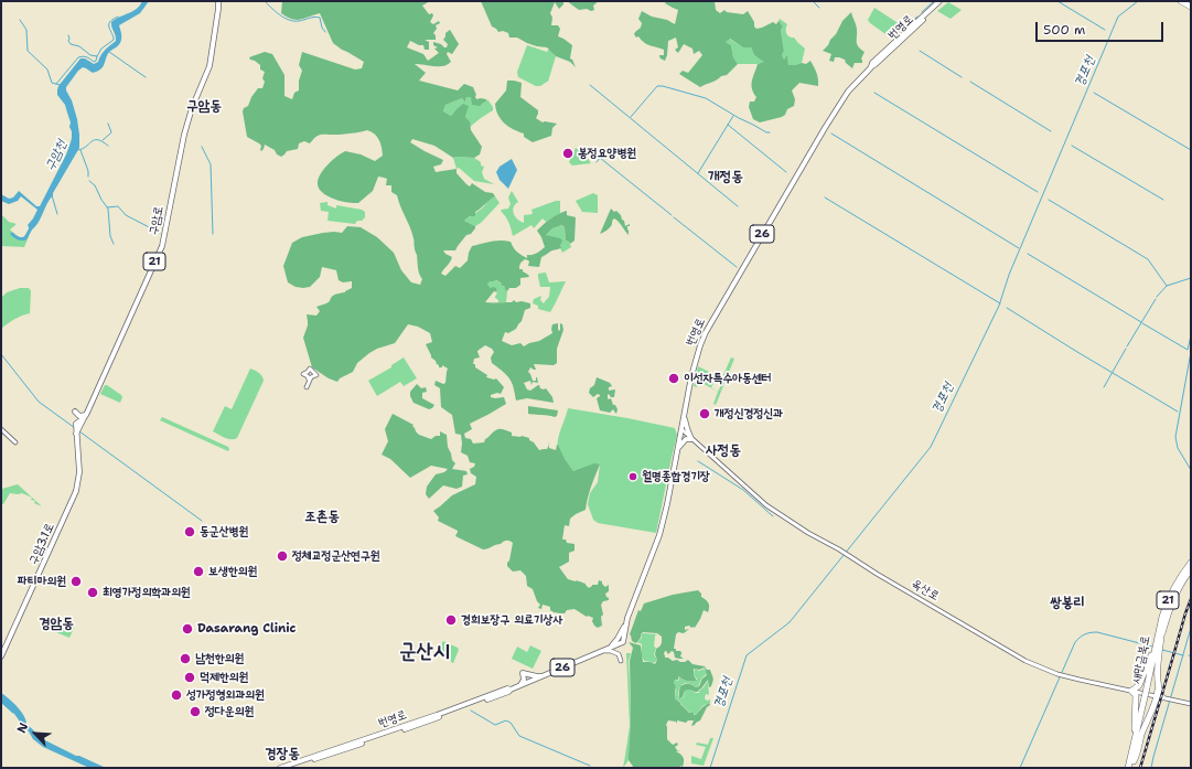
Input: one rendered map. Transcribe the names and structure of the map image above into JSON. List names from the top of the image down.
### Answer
{
  "streets": {
    "highway": ["21", "새만금북로"],
    "main road": [
      "번영로",
      "구암로",
      "26",
      "구암3.1로",
      "옥산로"
    ]
  },
  "crossings": [
    ["번영로", "옥산로"],
    ["구암로", "구암3.1로"],
    ["21", "새만금북로"],
    ["옥산로", "새만금북로"]
  ],
  "districts": [
    "구암동",
    "개정동",
    "사정동",
    "조촌동",
    "쌍봉리",
    "경암동",
    "군산시",
    "경장동"
  ],
  "water": ["경포천", "구암천"],
  "places": [
    "봉정요양병원",
    "이선자특수아동센터",
    "개정신경정신과",
    "월명종합경기장",
    "동군산병원",
    "정체교정군산연구원",
    "보생한의원",
    "파티마의원",
    "최영가정의학과의원",
    "경희보장구 의료기상사",
    "Dasarang Clinic",
    "남천한의원",
    "덕제한의원",
    "성가정형외과의원",
    "정다운의원"
  ],
  "scale_bar": "500 m",
  "north": "top left"
}
